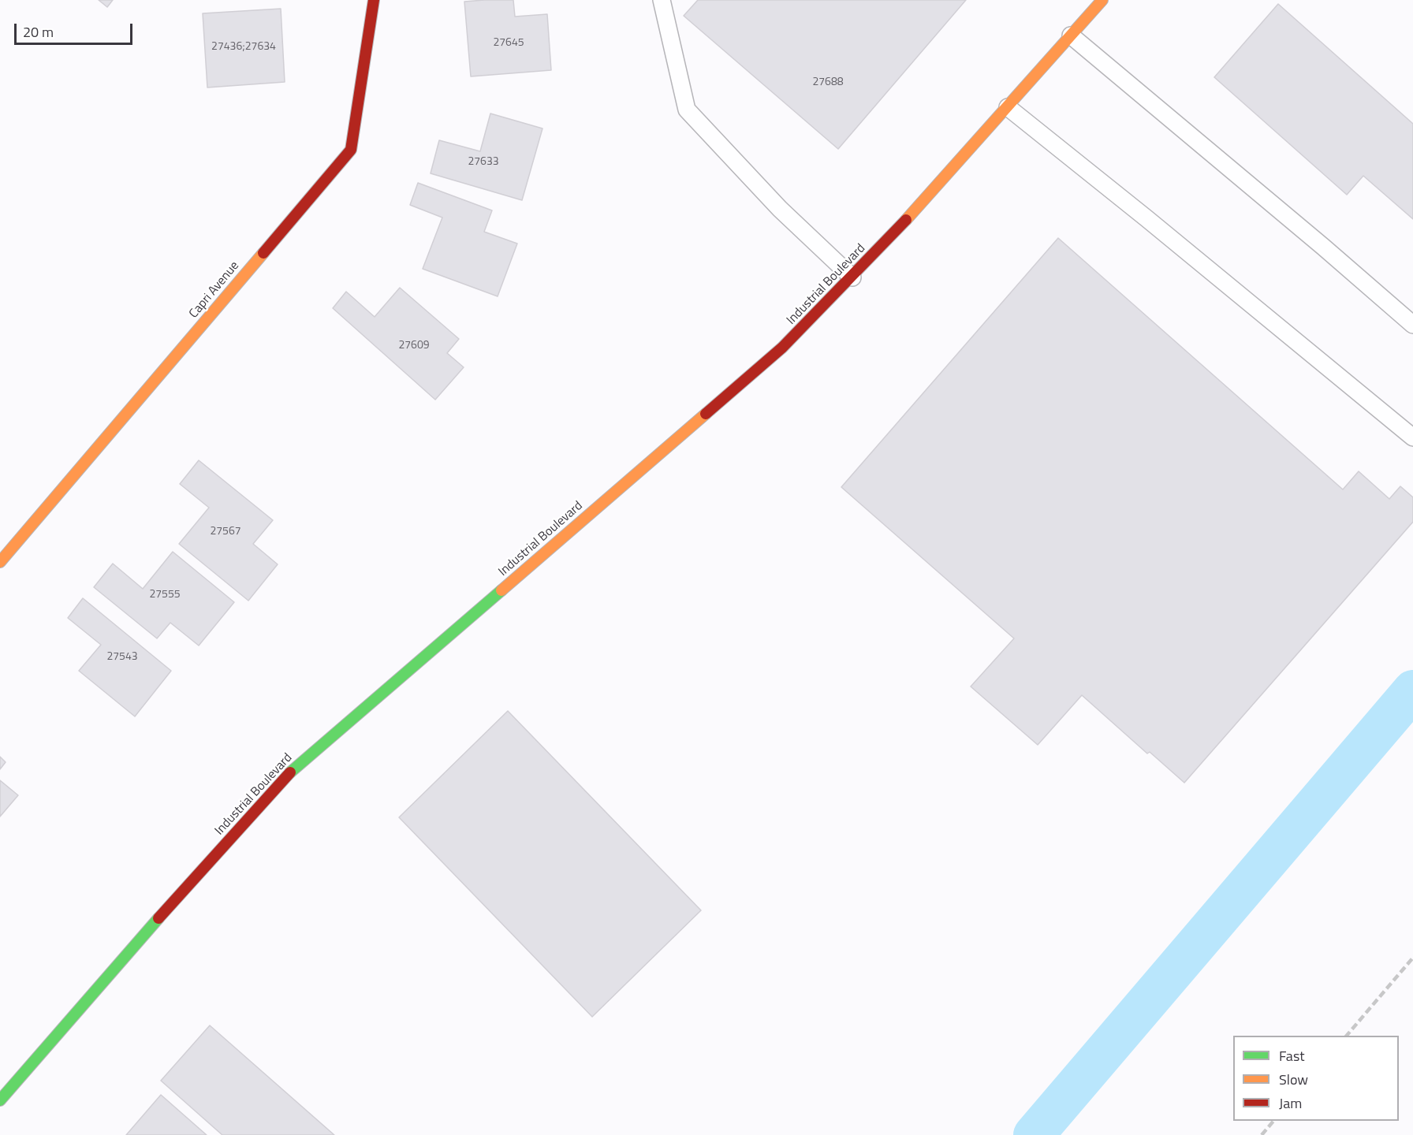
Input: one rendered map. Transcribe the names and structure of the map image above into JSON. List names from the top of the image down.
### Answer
{
  "streets": {
    "main road": ["Industrial Boulevard", "Capri Avenue"]
  },
  "house_numbers": [
    "27645",
    "27436;27634",
    "27688",
    "27633",
    "27609",
    "27567",
    "27555",
    "27543"
  ],
  "legend": ["Fast", "Slow", "Jam"],
  "scale_bar": "20 m"
}
